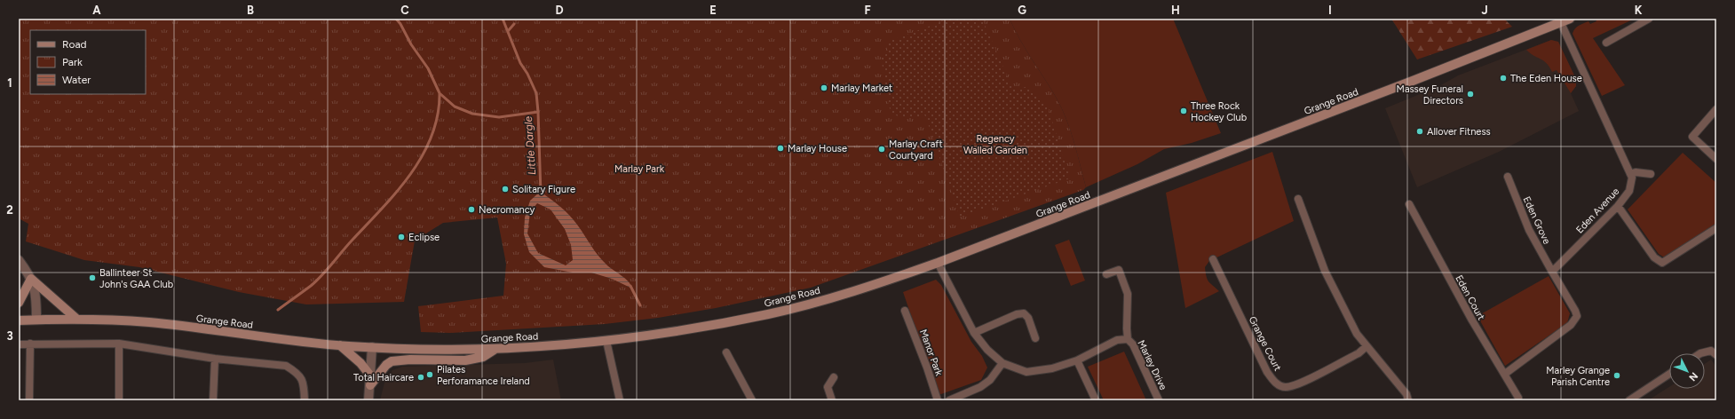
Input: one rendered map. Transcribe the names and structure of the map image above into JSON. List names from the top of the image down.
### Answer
{
  "streets": {
    "main road": ["Grange Road"],
    "street": [
      "Eden Avenue",
      "Eden Grove",
      "Eden Court",
      "Grange Court",
      "Manor Park",
      "Marley Drive"
    ]
  },
  "crossings": [
    ["Eden Avenue", "Eden Grove"]
  ],
  "water": ["Little Dargle"],
  "parks": ["Regency Walled Garden", "Marlay Park"],
  "places": [
    "The Eden House",
    "Marlay Market",
    "Massey Funeral Directors",
    "Three Rock Hockey Club",
    "Allover Fitness",
    "Marlay House",
    "Marlay Craft Courtyard",
    "Solitary Figure",
    "Necromancy",
    "Eclipse",
    "Ballinteer St John's GAA Club",
    "Pilates Perforamance Ireland",
    "Marley Grange Parish Centre",
    "Total Haircare"
  ],
  "legend": ["Road", "Park", "Water"],
  "north": "bottom right",
  "grid": {
    "columns": [
      "A",
      "B",
      "C",
      "D",
      "E",
      "F",
      "G",
      "H",
      "I",
      "J",
      "K"
    ],
    "rows": ["1", "2", "3"]
  }
}
